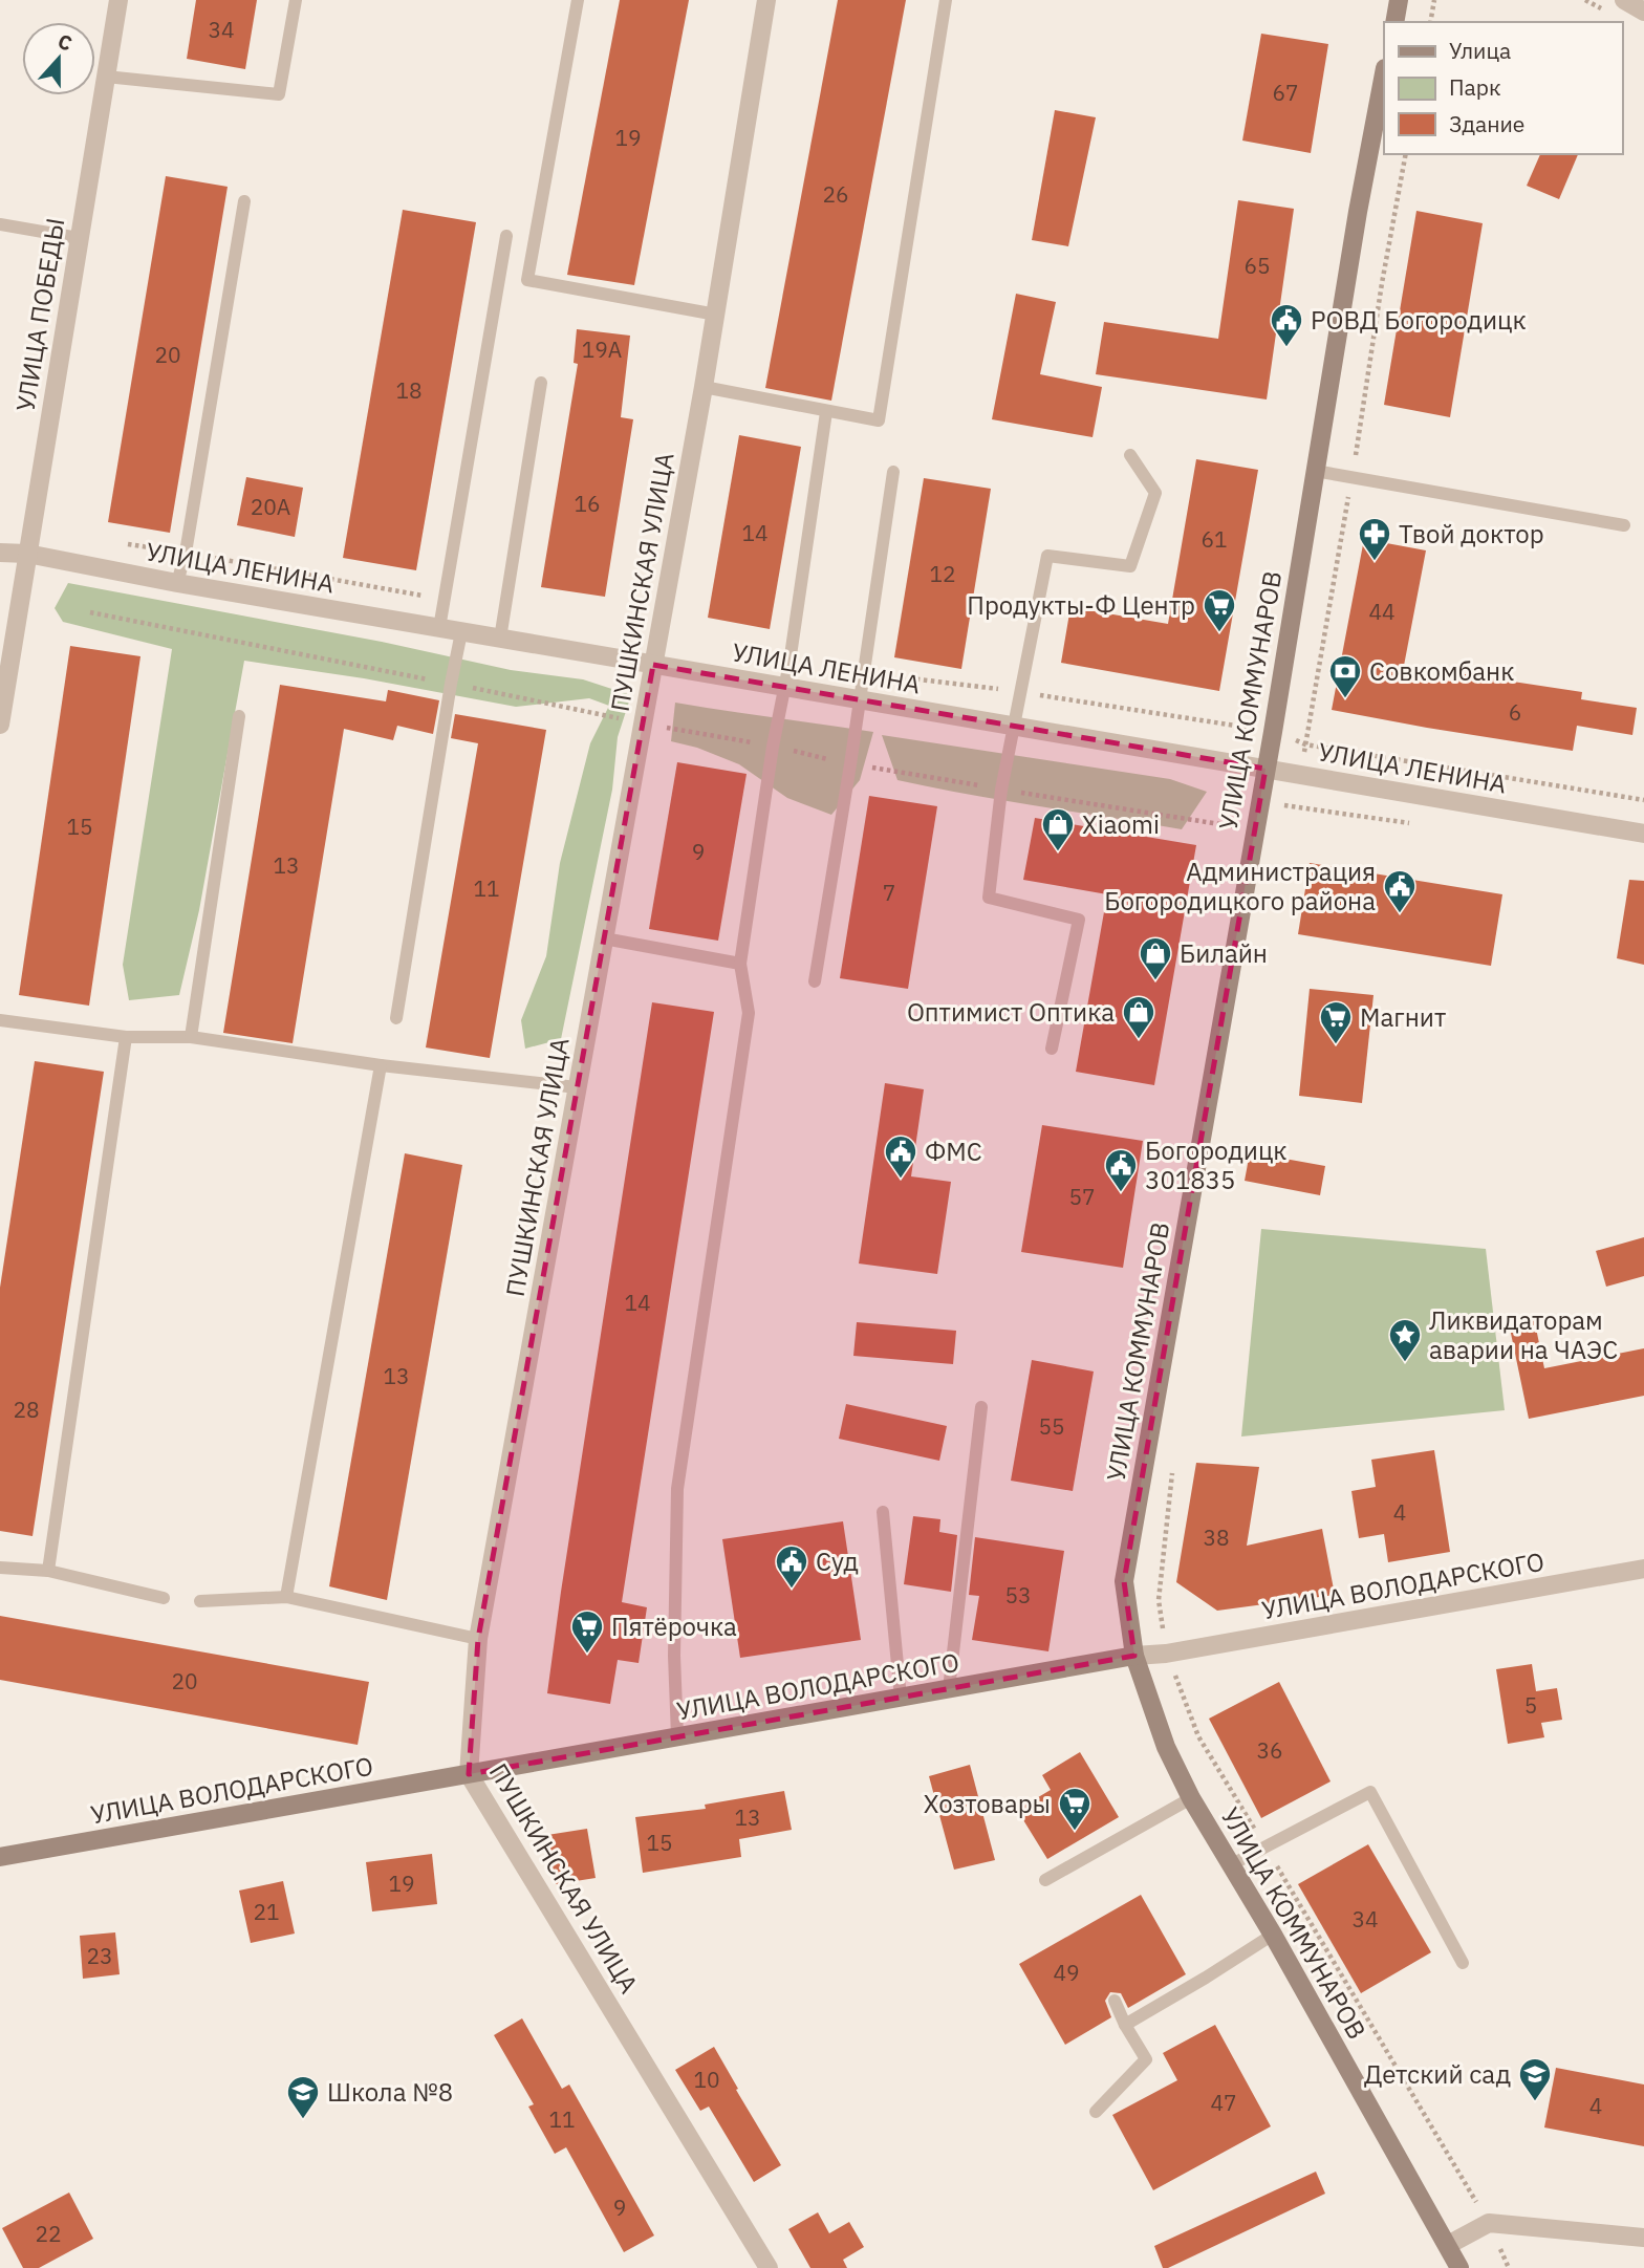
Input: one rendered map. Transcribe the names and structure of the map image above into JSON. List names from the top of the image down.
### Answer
{
  "streets": {
    "main road": ["УЛИЦА КОММУНАРОВ", "УЛИЦА ВОЛОДАРСКОГО"],
    "street": ["УЛИЦА ПОБЕДЫ", "УЛИЦА ЛЕНИНА", "ПУШКИНСКАЯ УЛИЦА"]
  },
  "crossings": [
    ["УЛИЦА ПОБЕДЫ", "УЛИЦА ЛЕНИНА"],
    ["УЛИЦА ЛЕНИНА", "ПУШКИНСКАЯ УЛИЦА"],
    ["УЛИЦА ЛЕНИНА", "УЛИЦА КОММУНАРОВ"],
    ["ПУШКИНСКАЯ УЛИЦА", "УЛИЦА ВОЛОДАРСКОГО"],
    ["УЛИЦА КОММУНАРОВ", "УЛИЦА ВОЛОДАРСКОГО"]
  ],
  "places": {
    "public building": [
      "РОВД Богородицк",
      "Администрация Богородицкого района",
      "ФМС",
      "Богородицк 301835",
      "Суд"
    ],
    "pharmacy": ["Твой доктор"],
    "supermarket": [
      "Продукты-Ф Центр",
      "Магнит",
      "Пятёрочка",
      "Хозтовары"
    ],
    "bank": ["Совкомбанк"],
    "shop": ["Xiaomi", "Билайн", "Оптимист Оптика"],
    "place": ["Ликвидаторам аварии на ЧАЭС"],
    "school or university": ["Детский сад", "Школа №8"]
  },
  "house_numbers": [
    "34",
    "67",
    "19",
    "26",
    "65",
    "19А",
    "20",
    "18",
    "16",
    "20А",
    "14",
    "61",
    "12",
    "44",
    "6",
    "15",
    "9",
    "13",
    "11",
    "7",
    "57",
    "14",
    "13",
    "28",
    "55",
    "4",
    "38",
    "53",
    "20",
    "5",
    "36",
    "13",
    "15",
    "19",
    "21",
    "34",
    "23",
    "49",
    "10",
    "47",
    "4",
    "11",
    "9",
    "22"
  ],
  "legend": ["Улица", "Парк", "Здание"],
  "north": "top"
}
